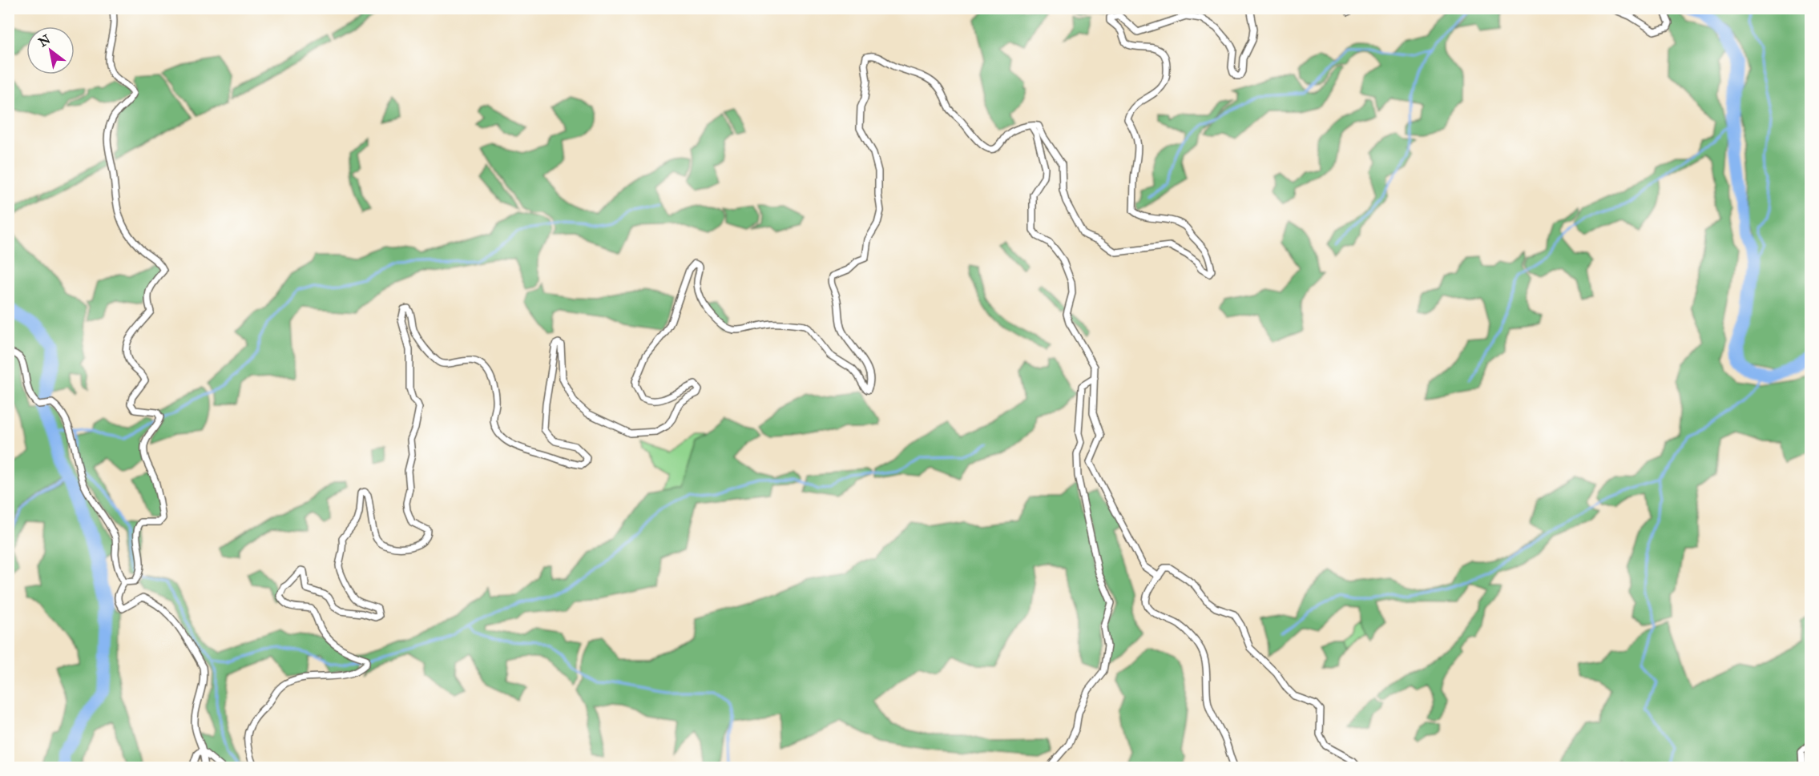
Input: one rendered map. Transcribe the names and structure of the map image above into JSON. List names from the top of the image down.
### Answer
{
  "north": "top left"
}
